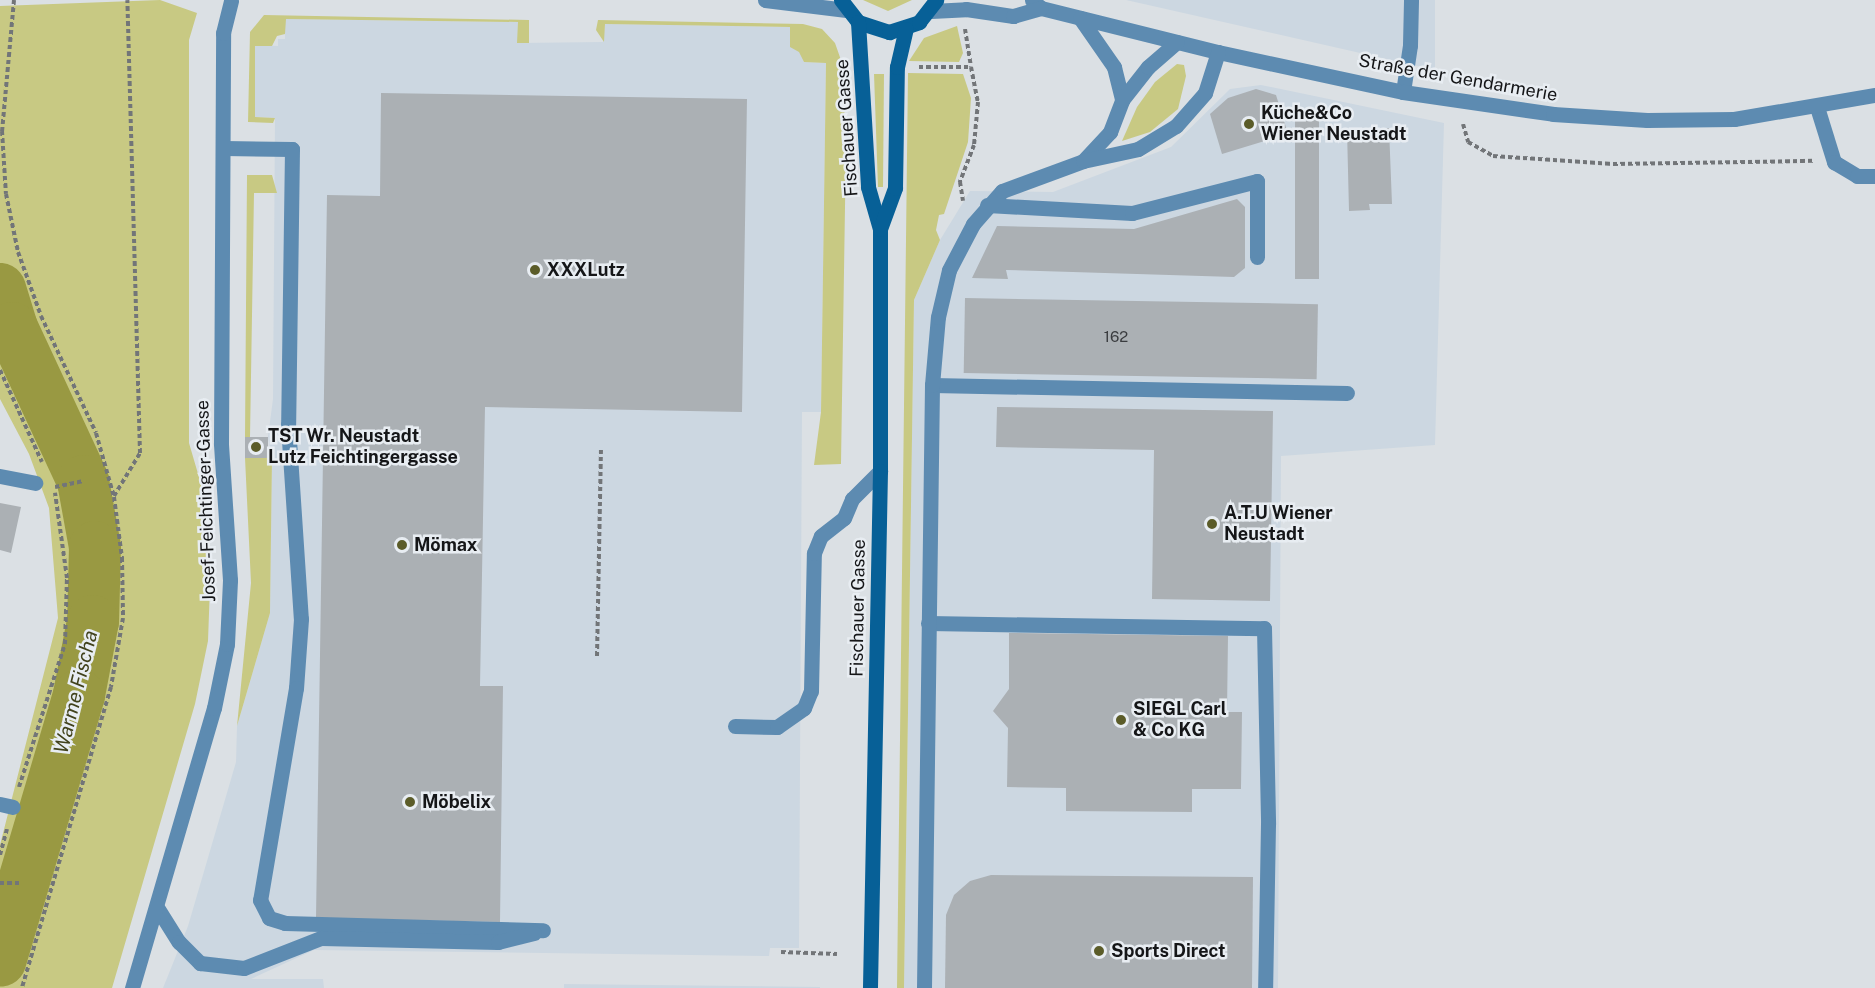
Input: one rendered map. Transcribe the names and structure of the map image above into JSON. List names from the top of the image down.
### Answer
{
  "streets": {
    "main road": ["Fischauer Gasse"],
    "street": ["Straße der Gendarmerie", "Josef-Feichtinger-Gasse"]
  },
  "water": ["Warme Fischa"],
  "places": [
    "Küche&Co Wiener Neustadt",
    "XXXLutz",
    "TST Wr. Neustadt Lutz Feichtingergasse",
    "A.T.U Wiener Neustadt",
    "Mömax",
    "SIEGL Carl & Co KG",
    "Möbelix",
    "Sports Direct"
  ],
  "house_numbers": ["162"]
}
